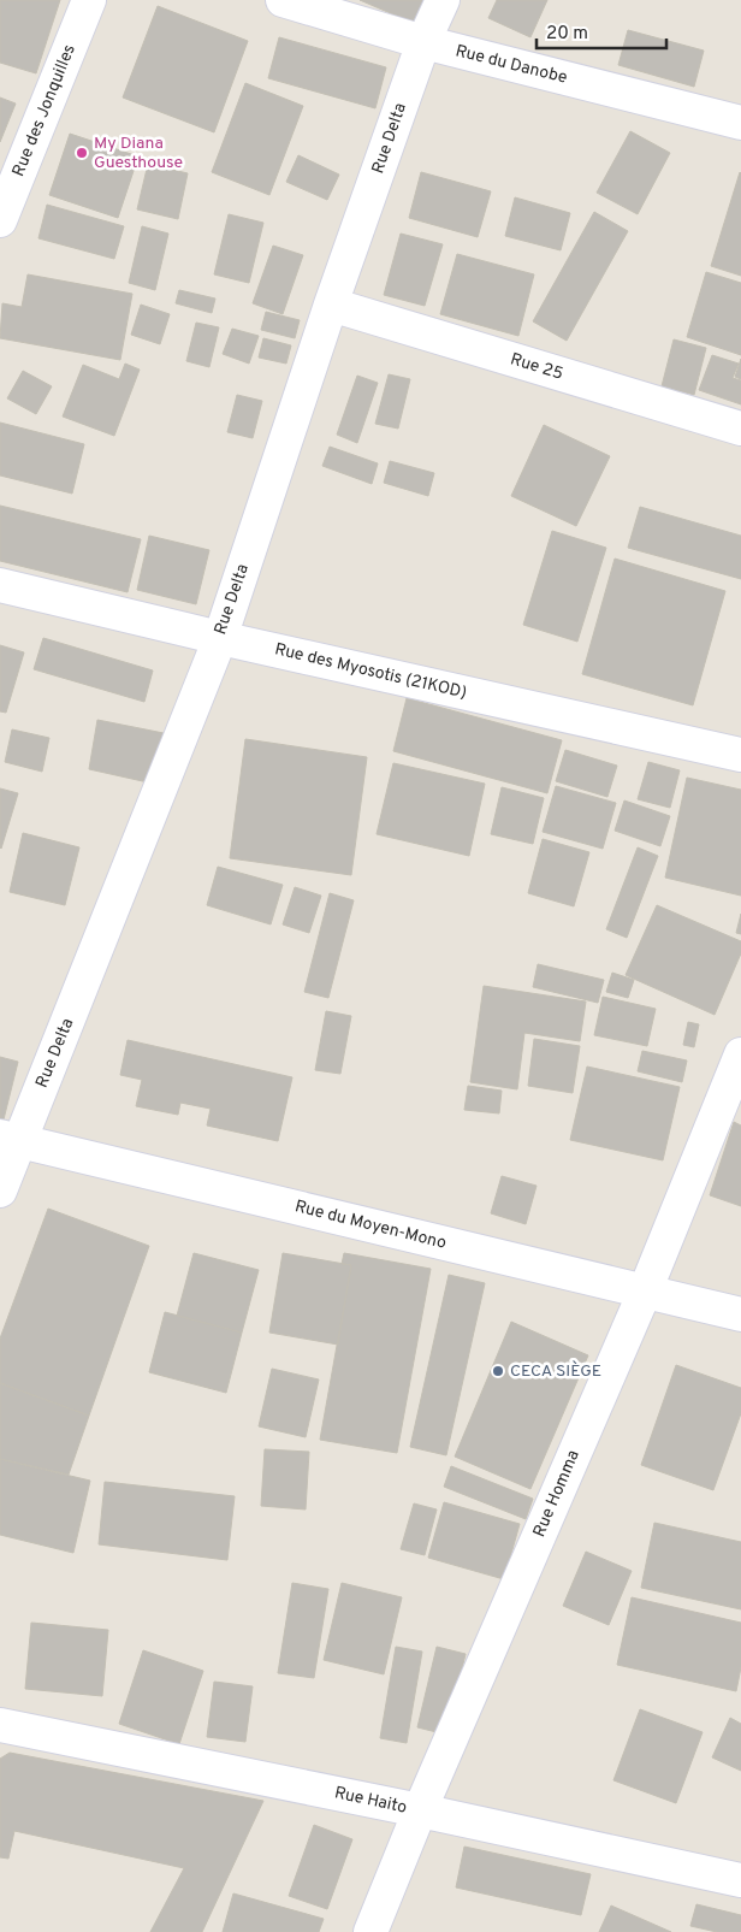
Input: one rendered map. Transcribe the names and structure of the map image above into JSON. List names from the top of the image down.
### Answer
{
  "streets": {
    "street": [
      "Rue du Danobe",
      "Rue des Jonquilles",
      "Rue Delta",
      "Rue 25",
      "Rue des Myosotis (21KOD)",
      "Rue du Moyen-Mono",
      "Rue Homma",
      "Rue Haito"
    ]
  },
  "crossings": [
    ["Rue du Danobe", "Rue Delta"],
    ["Rue Delta", "Rue 25"],
    ["Rue Delta", "Rue des Myosotis (21KOD)"],
    ["Rue Delta", "Rue du Moyen-Mono"],
    ["Rue du Moyen-Mono", "Rue Homma"],
    ["Rue Homma", "Rue Haito"]
  ],
  "places": ["My Diana Guesthouse", "CECA SIÈGE"],
  "scale_bar": "20 m"
}
